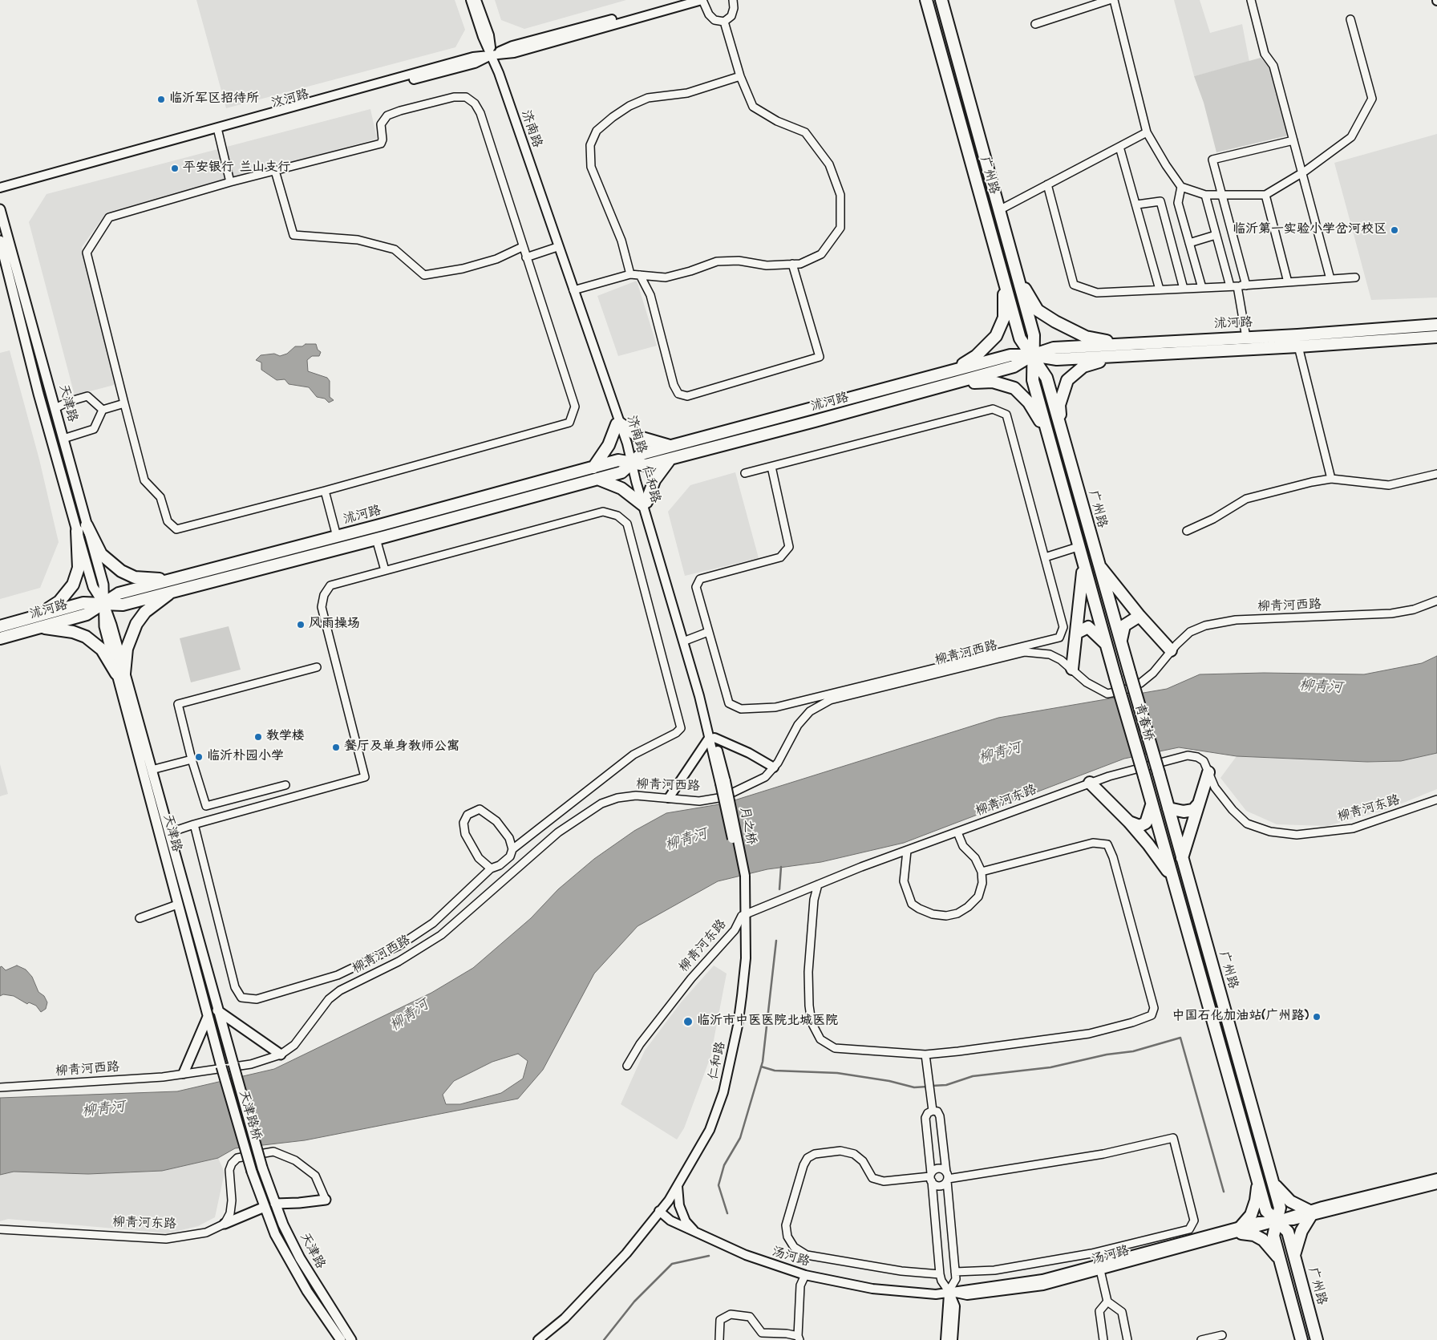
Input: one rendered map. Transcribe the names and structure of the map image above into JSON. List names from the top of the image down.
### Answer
{
  "streets": {
    "main road": [
      "广州路",
      "沭河路",
      "天津路",
      "青春桥",
      "天津路桥"
    ],
    "street": [
      "汶河路",
      "济南路",
      "仁和路",
      "柳青河西路",
      "柳青河东路",
      "月之桥",
      "汤河路"
    ]
  },
  "crossings": [
    ["汶河路", "济南路"],
    ["济南路", "沭河路"],
    ["济南路", "仁和路"],
    ["广州路", "沭河路"],
    ["广州路", "青春桥"],
    ["广州路", "汤河路"],
    ["沭河路", "天津路"],
    ["沭河路", "仁和路"],
    ["天津路", "天津路桥"],
    ["仁和路", "柳青河东路"],
    ["仁和路", "月之桥"],
    ["仁和路", "汤河路"]
  ],
  "water": ["柳青河"],
  "places": [
    "临沂军区招待所",
    "平安银行 兰山支行",
    "临沂第一实验小学岔河校区",
    "风雨操场",
    "教学楼",
    "餐厅及单身教师公寓",
    "临沂朴园小学",
    "中国石化加油站(广州路)",
    "临沂市中医医院北城医院"
  ]
}
